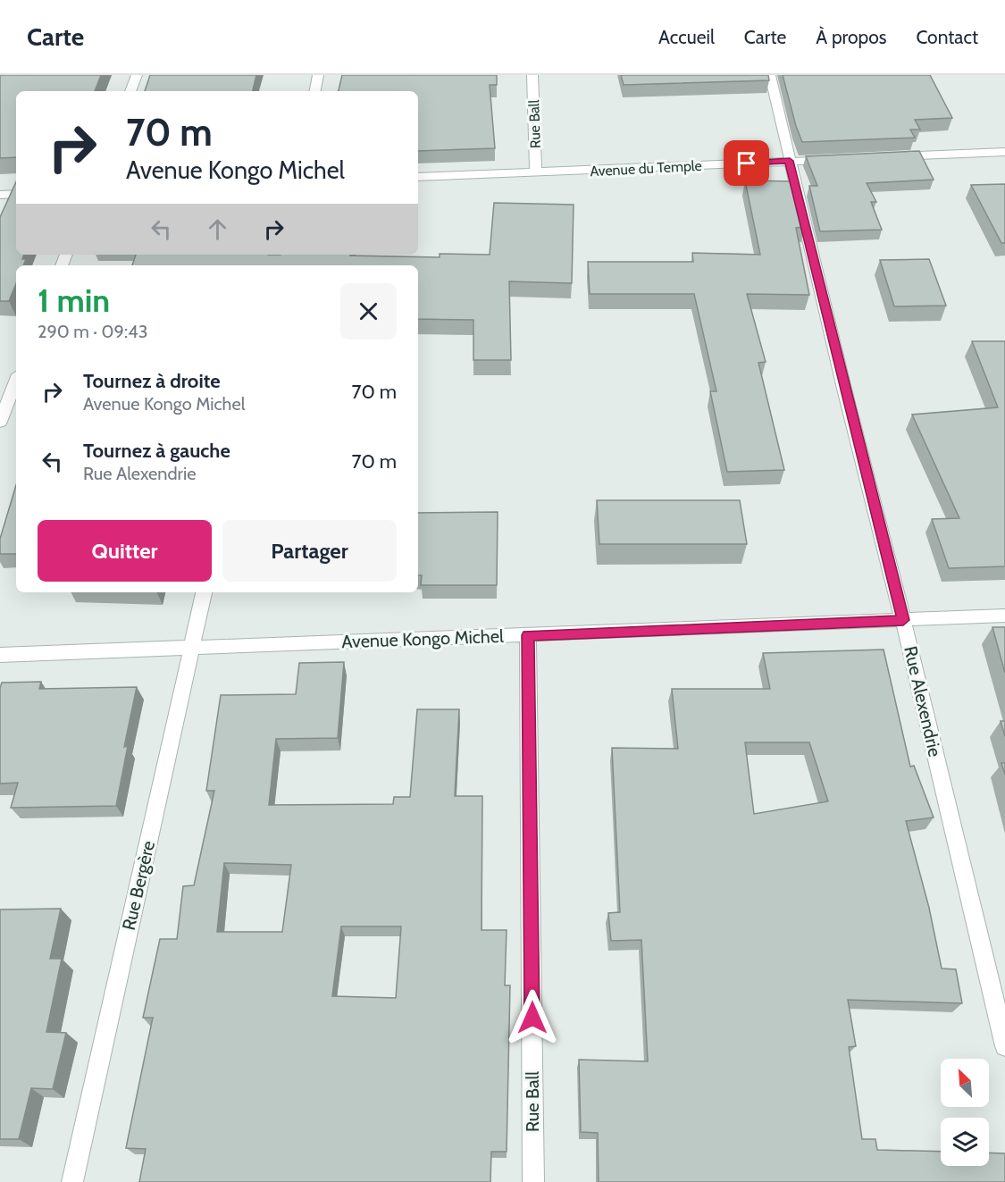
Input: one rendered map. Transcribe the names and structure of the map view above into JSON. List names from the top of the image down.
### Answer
{
  "streets": {
    "street": [
      "Rue Ball",
      "Avenue du Temple",
      "Avenue Kongo Michel",
      "Rue Alexendrie",
      "Rue Bergère"
    ]
  },
  "crossings": [
    ["Rue Ball", "Avenue du Temple"],
    ["Rue Ball", "Avenue Kongo Michel"],
    ["Avenue du Temple", "Rue Alexendrie"],
    ["Avenue Kongo Michel", "Rue Alexendrie"],
    ["Avenue Kongo Michel", "Rue Bergère"]
  ],
  "north": "top left",
  "page": {
    "header": "Carte",
    "nav": [
      "Accueil",
      "Carte",
      "À propos",
      "Contact"
    ],
    "turn": ["70 m", "Avenue Kongo Michel"],
    "heading": ["1 min", "290 m · 09:43"],
    "list": [
      {
        "name": "Tournez à droite",
        "note": "Avenue Kongo Michel",
        "value": "70 m"
      },
      {
        "name": "Tournez à gauche",
        "note": "Rue Alexendrie",
        "value": "70 m"
      }
    ],
    "buttons": ["Quitter", "Partager"]
  }
}
